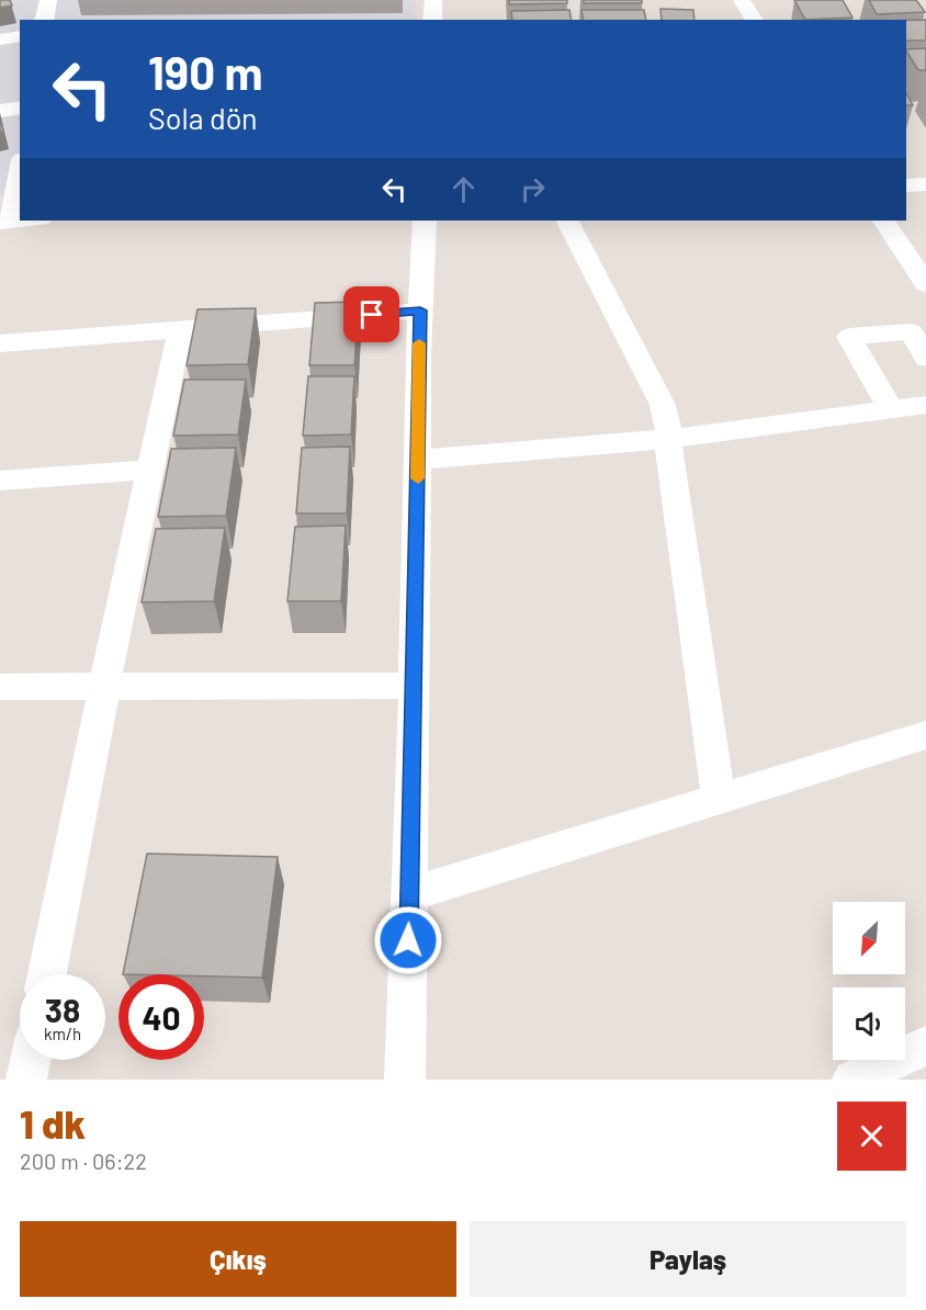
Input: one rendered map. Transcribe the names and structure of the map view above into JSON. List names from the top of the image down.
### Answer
{
  "north": "bottom left",
  "page": {
    "turn": ["190 m", "Sola dön"],
    "speed": "38 km/h",
    "limit": "40",
    "heading": ["1 dk", "200 m · 06:22"],
    "buttons": ["Çıkış", "Paylaş"]
  }
}
